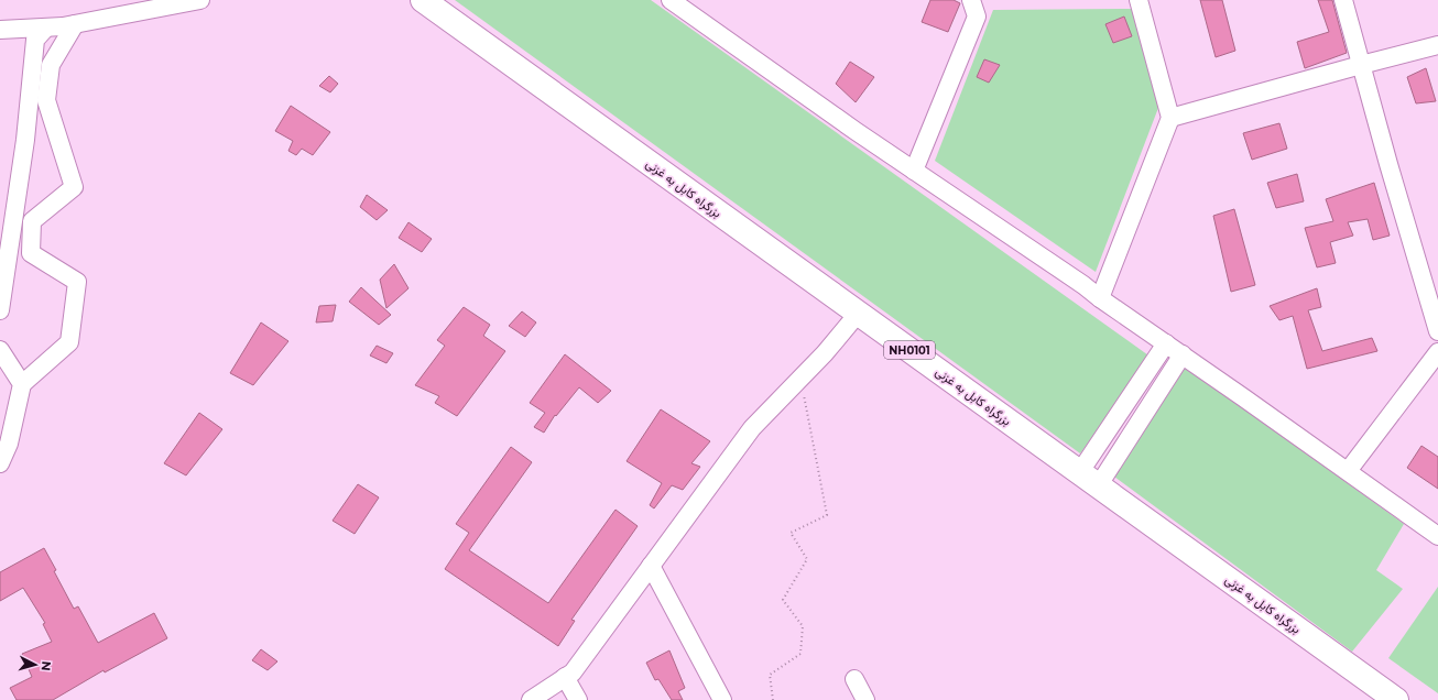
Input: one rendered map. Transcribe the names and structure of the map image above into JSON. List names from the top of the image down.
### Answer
{
  "streets": {
    "highway": ["بزرگراه کابل به غزنی", "NH0101"]
  },
  "north": "right"
}
